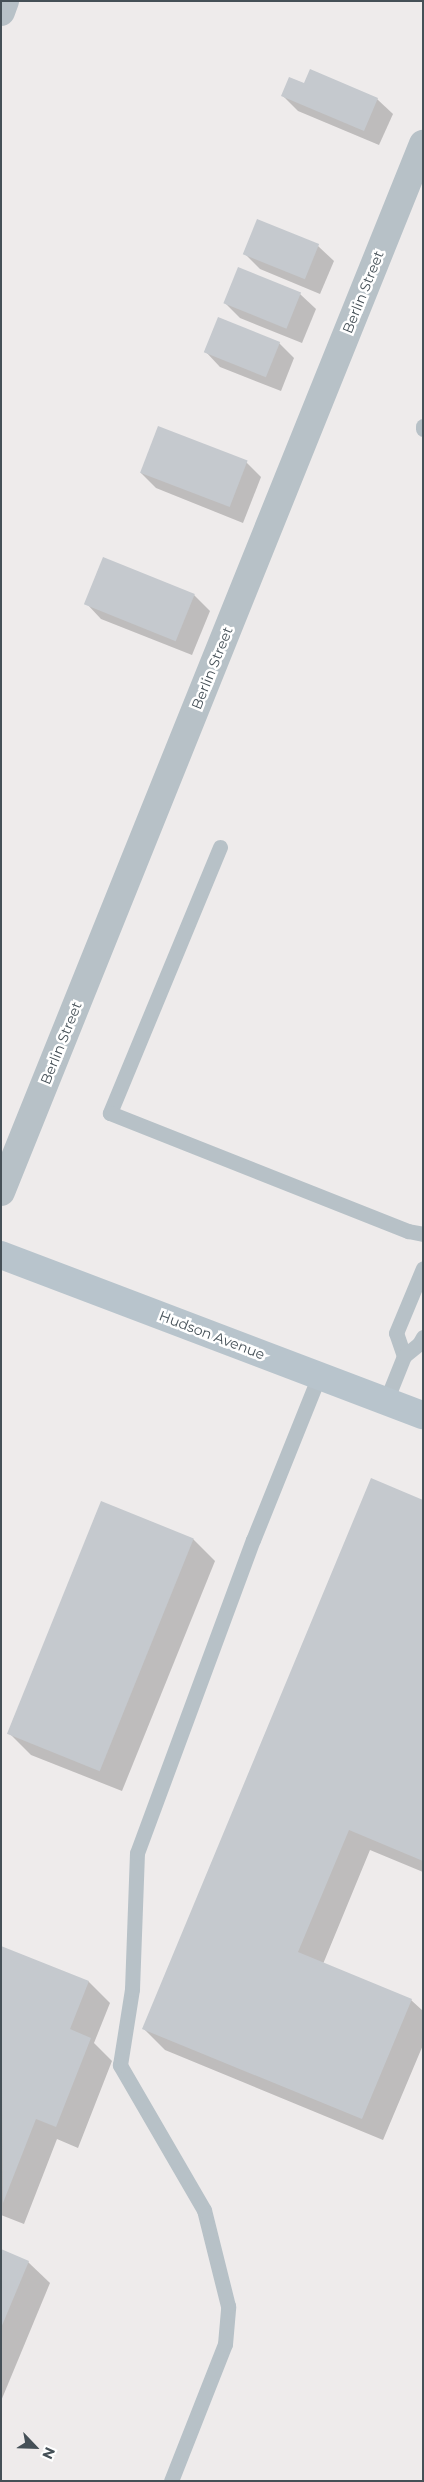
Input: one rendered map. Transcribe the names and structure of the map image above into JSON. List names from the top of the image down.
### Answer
{
  "streets": {
    "main road": ["Hudson Avenue"],
    "street": ["Berlin Street"]
  },
  "north": "bottom right"
}
